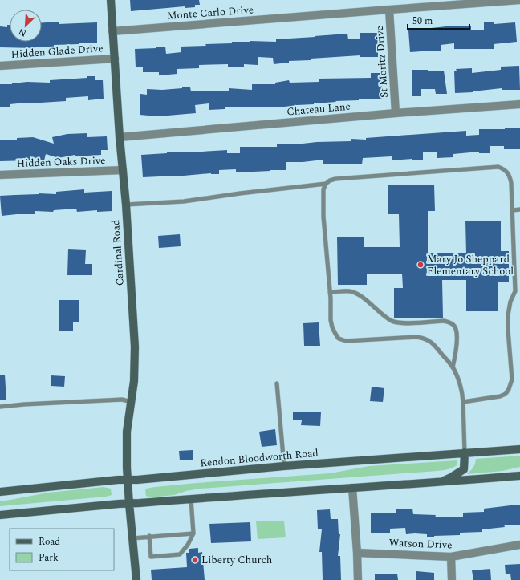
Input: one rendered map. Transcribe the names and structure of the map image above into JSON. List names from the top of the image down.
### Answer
{
  "streets": {
    "main road": ["Cardinal Road", "Rendon Bloodworth Road"],
    "street": [
      "Monte Carlo Drive",
      "Hidden Glade Drive",
      "St Moritz Drive",
      "Chateau Lane",
      "Hidden Oaks Drive",
      "Watson Drive"
    ]
  },
  "crossings": [
    ["Monte Carlo Drive", "St Moritz Drive"],
    ["Monte Carlo Drive", "Cardinal Road"],
    ["Hidden Glade Drive", "Cardinal Road"],
    ["St Moritz Drive", "Chateau Lane"],
    ["Chateau Lane", "Cardinal Road"],
    ["Hidden Oaks Drive", "Cardinal Road"],
    ["Cardinal Road", "Rendon Bloodworth Road"]
  ],
  "places": ["Mary Jo Sheppard Elementary School", "Liberty Church"],
  "legend": ["Road", "Park"],
  "scale_bar": "50 m",
  "north": "bottom left"
}
